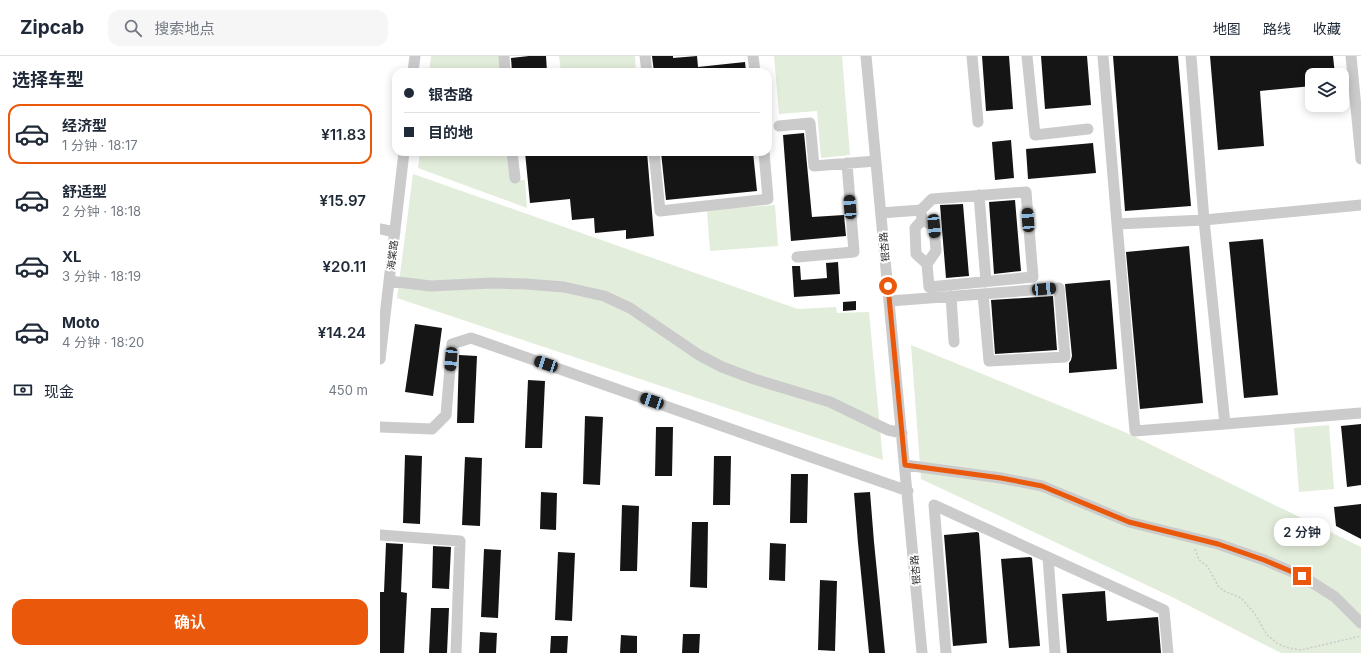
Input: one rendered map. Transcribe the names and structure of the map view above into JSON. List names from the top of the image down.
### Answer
{
  "streets": {
    "street": ["银杏路", "海棠路"]
  },
  "page": {
    "header": "Zipcab",
    "search": "搜索地点",
    "nav": ["地图", "路线", "收藏"],
    "heading": "选择车型",
    "banner": ["银杏路", "目的地"],
    "list": [
      {
        "name": "经济型",
        "note": "1 分钟 · 18:17",
        "value": "¥11.83"
      },
      {
        "name": "舒适型",
        "note": "2 分钟 · 18:18",
        "value": "¥15.97"
      },
      {
        "name": "XL",
        "note": "3 分钟 · 18:19",
        "value": "¥20.11"
      },
      {
        "name": "Moto",
        "note": "4 分钟 · 18:20",
        "value": "¥14.24"
      }
    ],
    "pay": ["现金", "450 m"],
    "bubble": "2 分钟",
    "buttons": "确认"
  }
}
